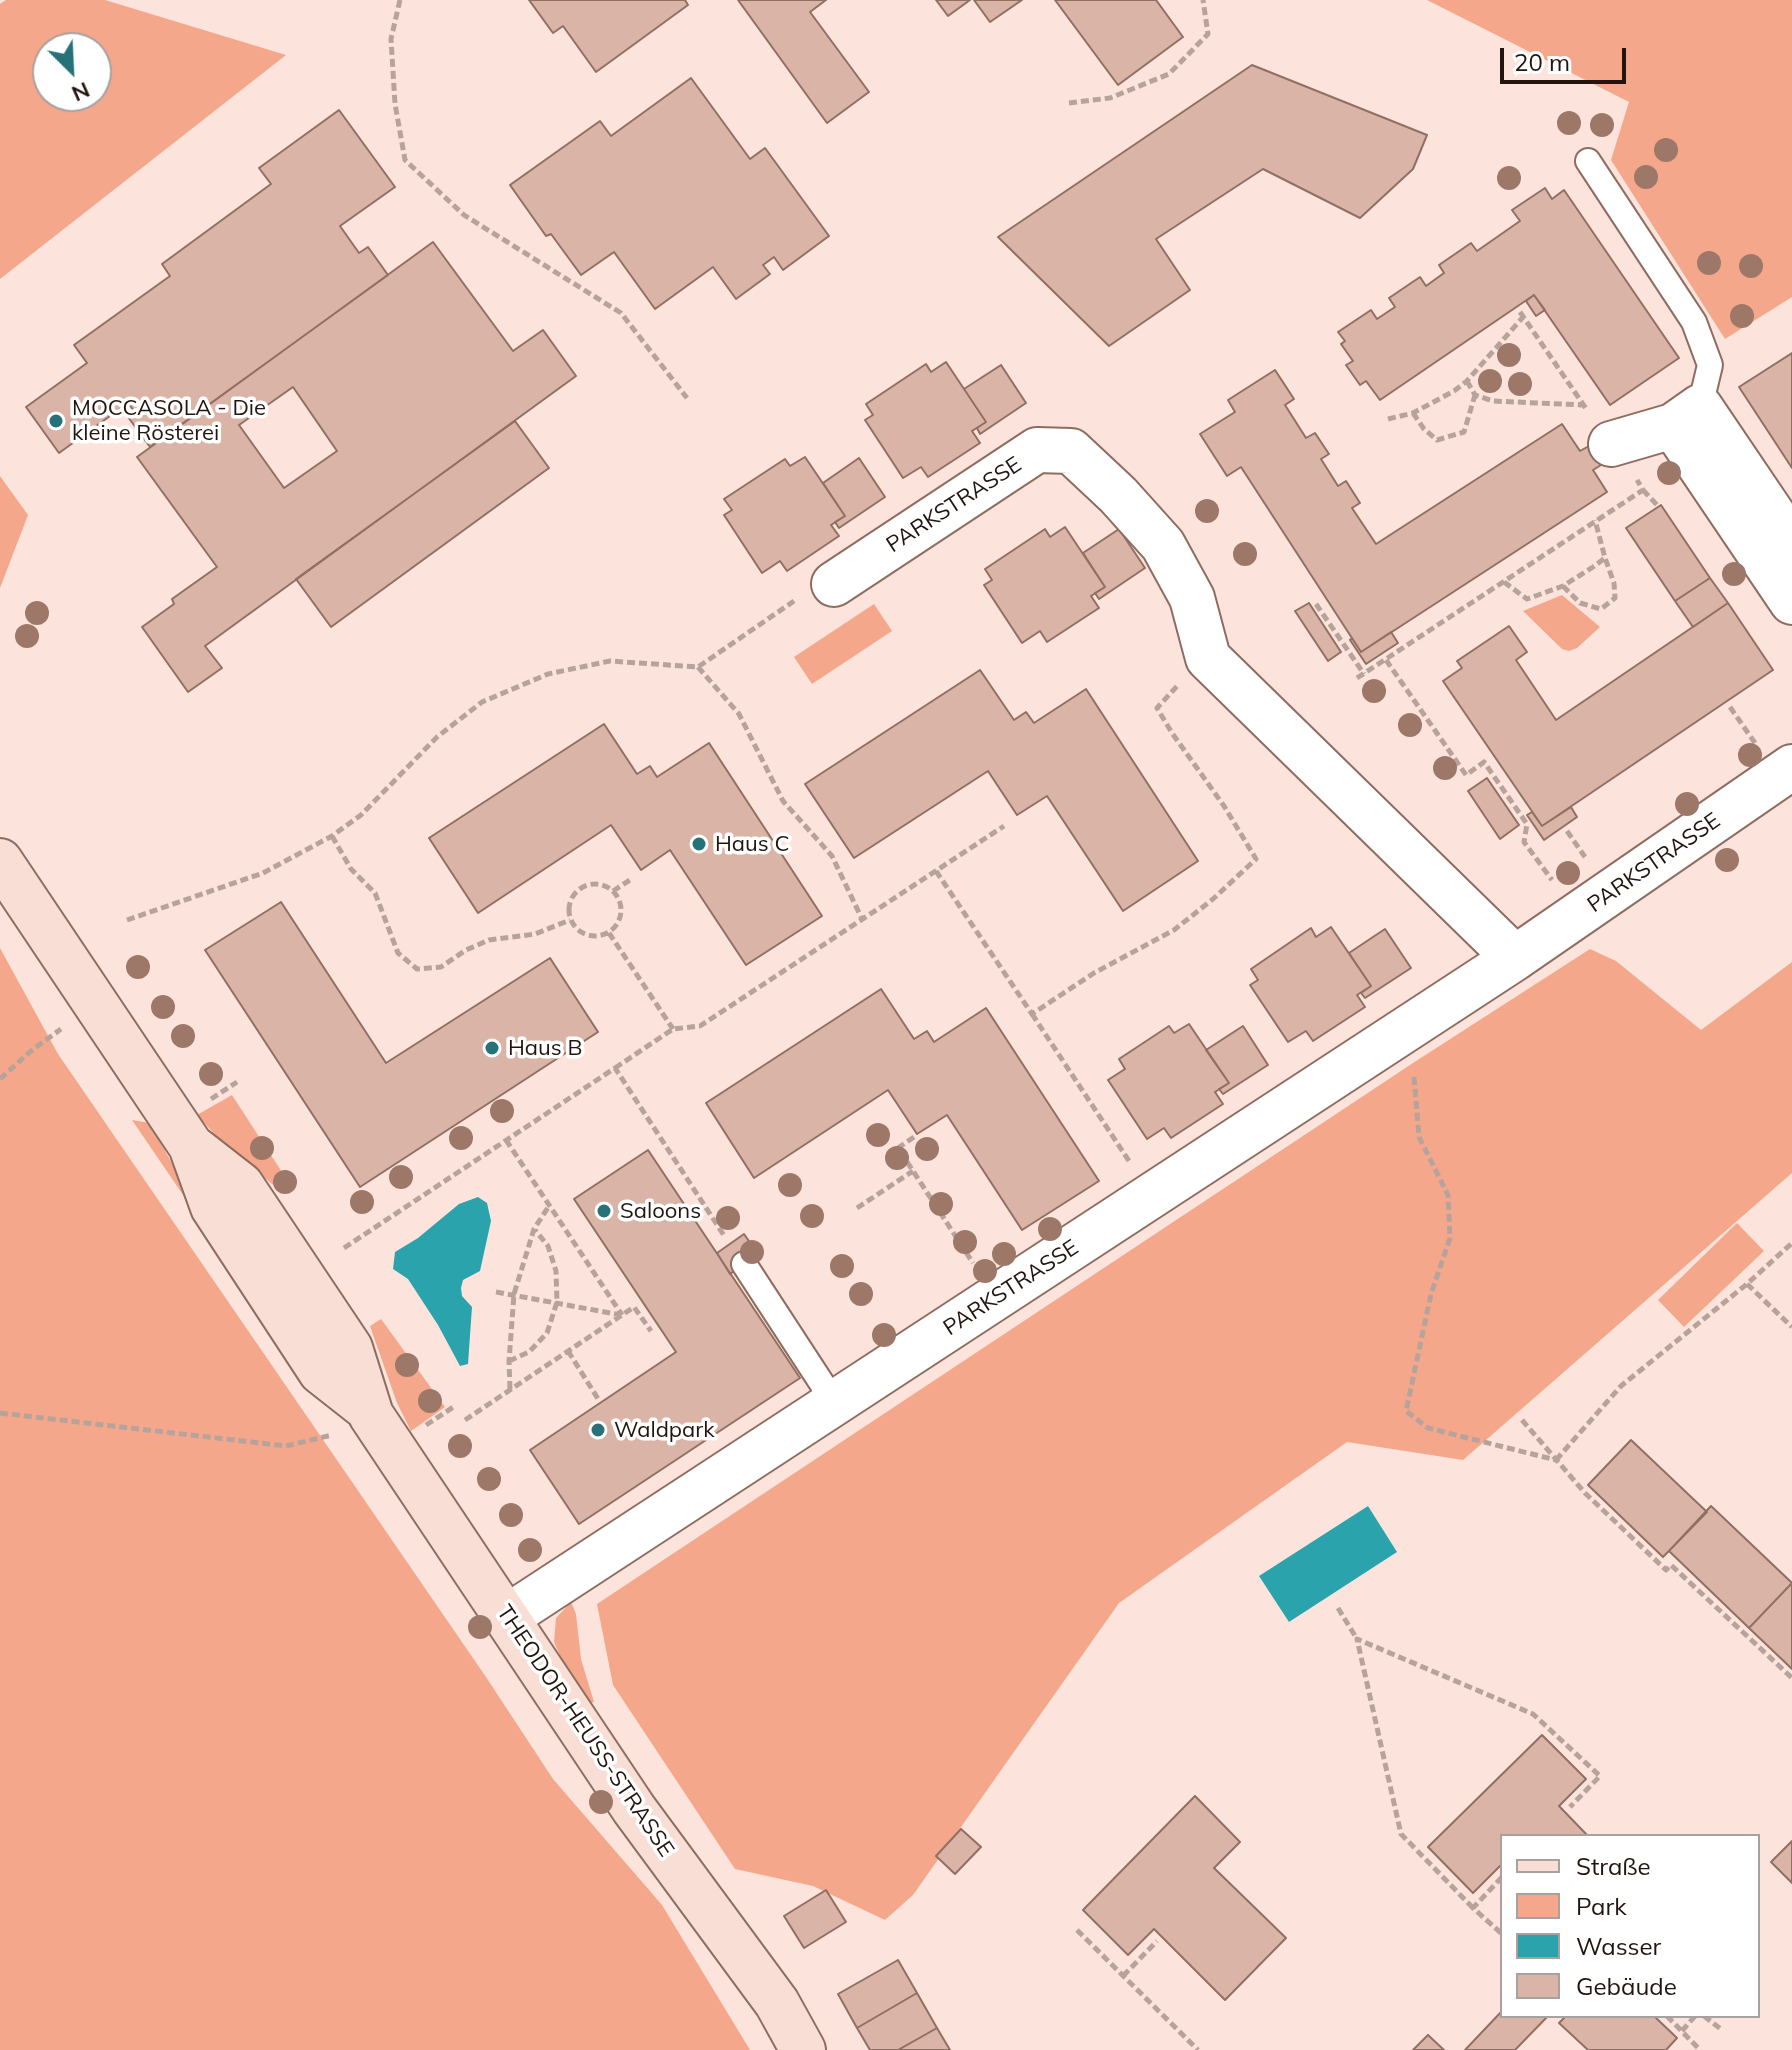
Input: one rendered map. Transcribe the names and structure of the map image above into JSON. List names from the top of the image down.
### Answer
{
  "streets": {
    "street": ["PARKSTRASSE", "THEODOR-HEUSS-STRASSE"]
  },
  "crossings": [
    ["PARKSTRASSE", "THEODOR-HEUSS-STRASSE"]
  ],
  "places": [
    "MOCCASOLA - Die kleine Rösterei",
    "Haus C",
    "Haus B",
    "Saloons",
    "Waldpark"
  ],
  "legend": [
    "Straße",
    "Park",
    "Wasser",
    "Gebäude"
  ],
  "scale_bar": "20 m",
  "north": "bottom right"
}
